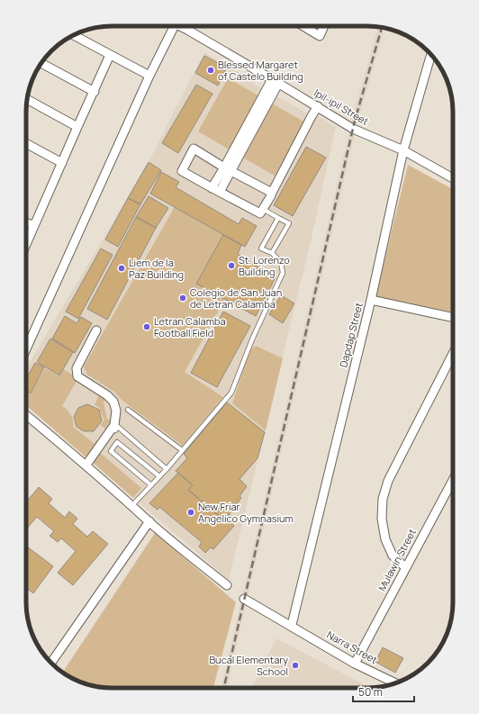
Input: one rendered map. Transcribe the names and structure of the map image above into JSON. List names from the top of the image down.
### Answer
{
  "streets": {
    "street": [
      "Ipil-ipil Street",
      "Dapdap Street",
      "Mulawin Street",
      "Narra Street"
    ]
  },
  "crossings": [
    ["Ipil-ipil Street", "Dapdap Street"],
    ["Dapdap Street", "Narra Street"],
    ["Mulawin Street", "Narra Street"]
  ],
  "places": [
    "Blessed Margaret of Castelo Building",
    "St. Lorenzo Building",
    "Liem de la Paz Building",
    "Colegio de San Juan de Letran Calamba",
    "Letran Calamba Football Field",
    "New Friar Angelico Gymnasium",
    "Bucal Elementary School"
  ],
  "scale_bar": "50 m"
}
